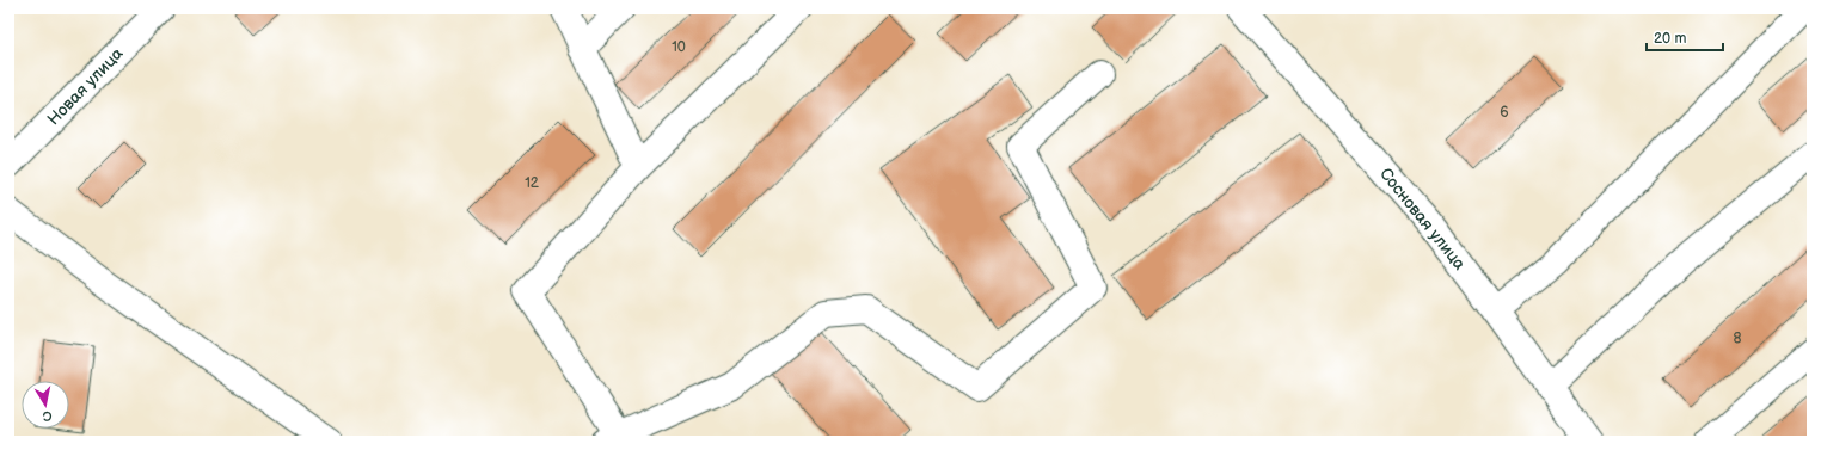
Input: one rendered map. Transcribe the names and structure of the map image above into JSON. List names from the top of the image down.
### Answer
{
  "streets": {
    "street": ["Новая улица", "Сосновая улица"]
  },
  "house_numbers": [
    "10",
    "6",
    "12",
    "8"
  ],
  "scale_bar": "20 m",
  "north": "bottom"
}
